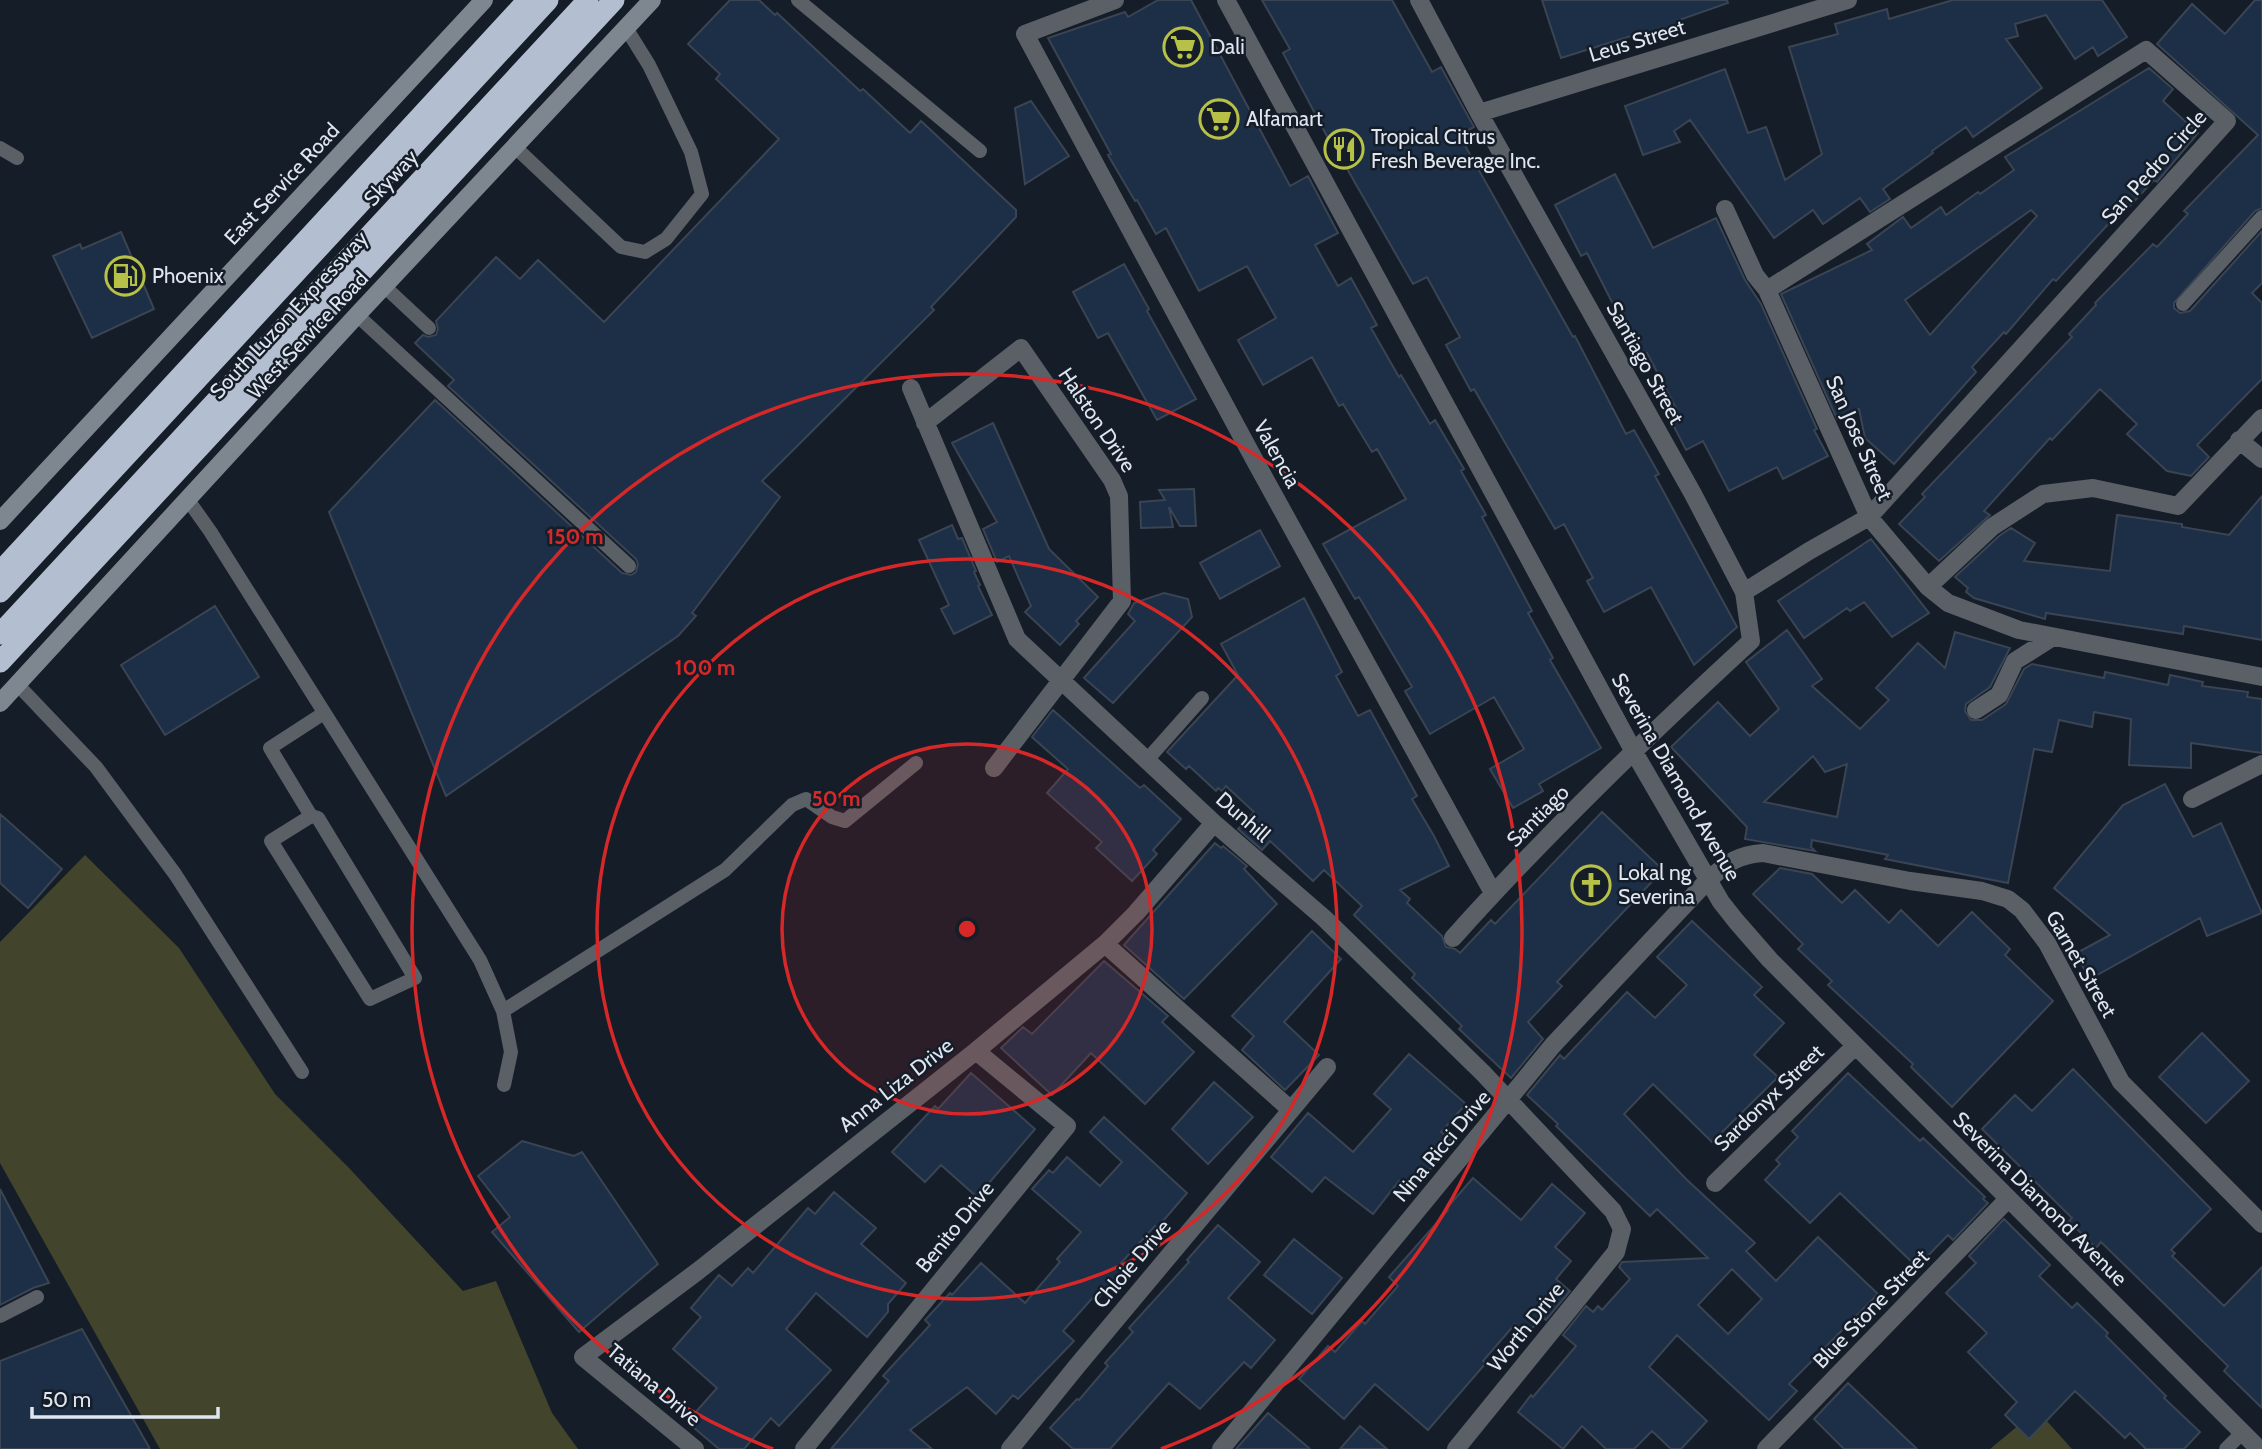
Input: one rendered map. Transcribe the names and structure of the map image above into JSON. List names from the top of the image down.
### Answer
{
  "streets": {
    "highway": ["Skyway", "South Luzon Expressway"],
    "main road": ["East Service Road", "West Service Road"],
    "street": [
      "Leus Street",
      "San Pedro Circle",
      "Santiago Street",
      "Halston Drive",
      "San Jose Street",
      "Valencia",
      "Severina Diamond Avenue",
      "Santiago",
      "Dunhill",
      "Garnet Street",
      "Anna Liza Drive",
      "Sardonyx Street",
      "Nina Ricci Drive",
      "Benito Drive",
      "Chloie Drive",
      "Blue Stone Street",
      "Worth Drive",
      "Tatiana Drive"
    ]
  },
  "crossings": [
    ["Leus Street", "Santiago Street"],
    ["San Pedro Circle", "Santiago Street"],
    ["San Pedro Circle", "San Jose Street"],
    ["Santiago Street", "Santiago"],
    ["Halston Drive", "Dunhill"],
    ["Valencia", "Santiago"],
    ["Severina Diamond Avenue", "Santiago"],
    ["Severina Diamond Avenue", "Garnet Street"],
    ["Severina Diamond Avenue", "Sardonyx Street"],
    ["Severina Diamond Avenue", "Nina Ricci Drive"],
    ["Severina Diamond Avenue", "Blue Stone Street"],
    ["Dunhill", "Anna Liza Drive"],
    ["Dunhill", "Nina Ricci Drive"],
    ["Dunhill", "Worth Drive"],
    ["Garnet Street", "Nina Ricci Drive"],
    ["Anna Liza Drive", "Benito Drive"],
    ["Anna Liza Drive", "Tatiana Drive"]
  ],
  "places": {
    "supermarket": ["Dali", "Alfamart"],
    "restaurant": ["Tropical Citrus Fresh Beverage Inc."],
    "fuel station": ["Phoenix"],
    "church": ["Lokal ng Severina"]
  },
  "scale_bar": "50 m",
  "rings": ["150 m", "100 m", "50 m"]
}
